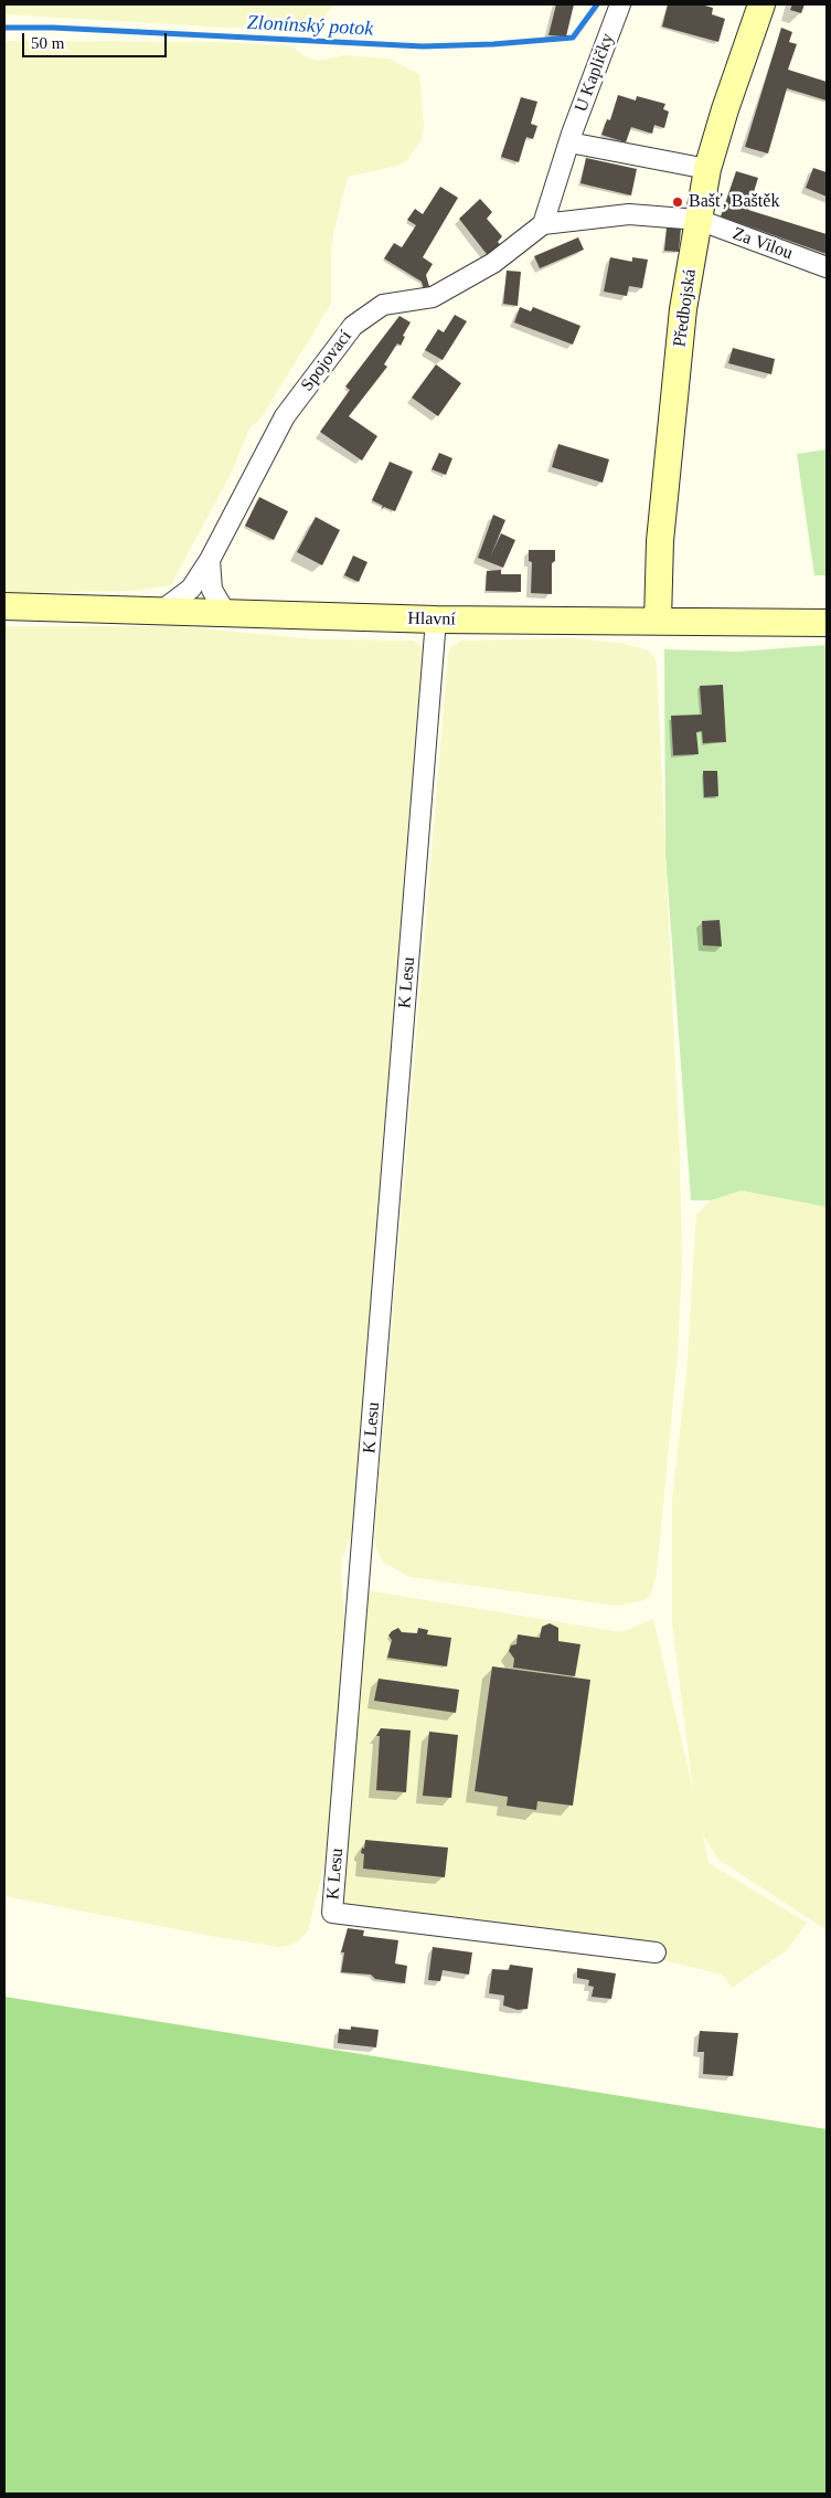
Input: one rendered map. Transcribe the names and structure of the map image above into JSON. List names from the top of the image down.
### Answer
{
  "streets": {
    "street": [
      "U Kapličky",
      "Za Vilou",
      "Předbojská",
      "Spojovací",
      "Hlavní",
      "K Lesu"
    ]
  },
  "crossings": [
    ["U Kapličky", "Spojovací"],
    ["Za Vilou", "Předbojská"],
    ["Předbojská", "Hlavní"],
    ["Spojovací", "Hlavní"],
    ["Hlavní", "K Lesu"]
  ],
  "water": ["Zlonínský potok"],
  "places": ["Bašť, Baštěk"],
  "scale_bar": "50 m"
}
